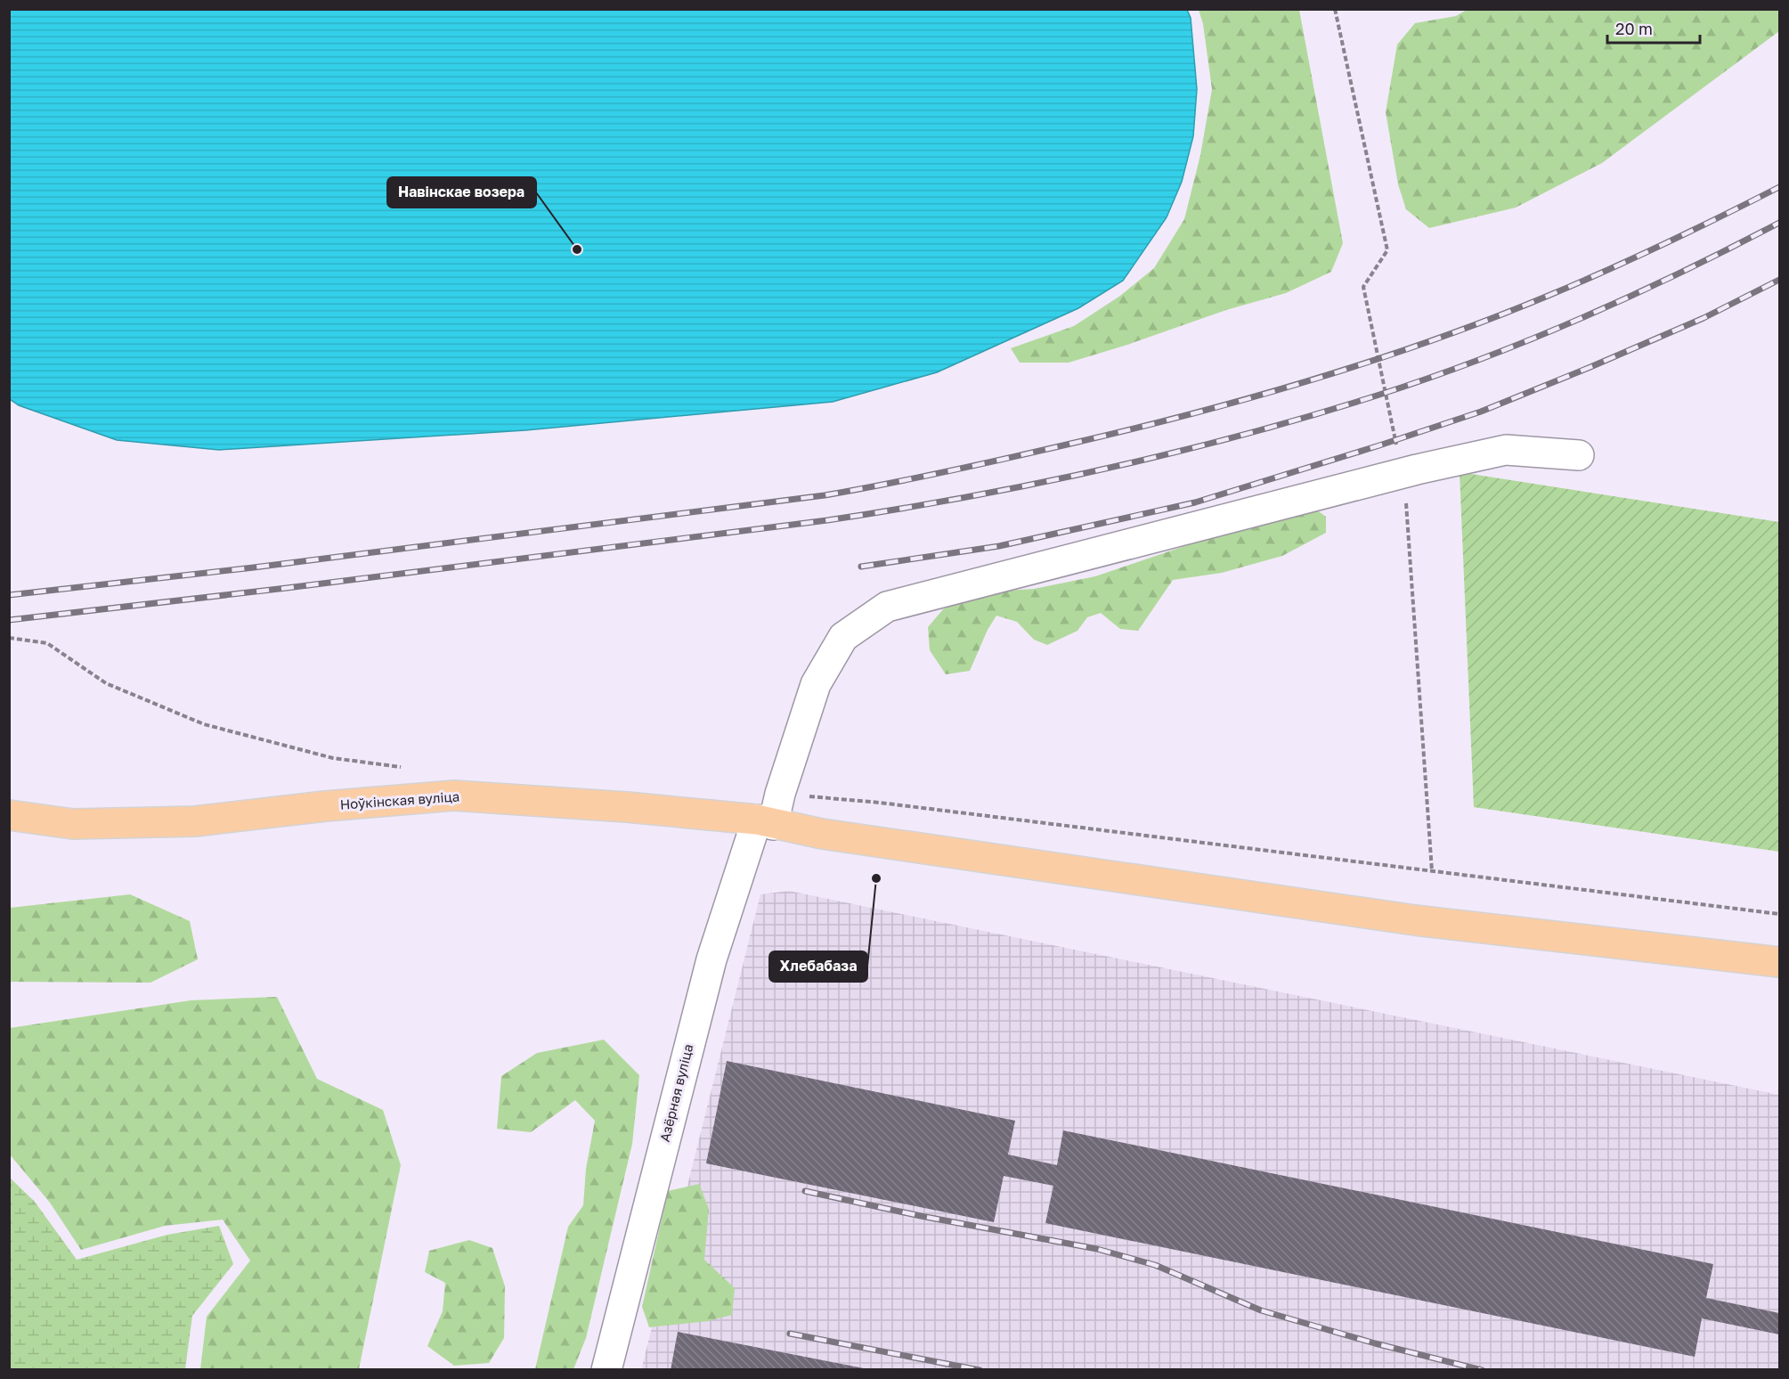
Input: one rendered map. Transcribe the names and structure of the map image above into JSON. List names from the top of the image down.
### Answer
{
  "streets": {
    "main road": ["Ноўкінская вуліца"],
    "street": ["Азёрная вуліца"]
  },
  "crossings": [
    ["Ноўкінская вуліца", "Азёрная вуліца"]
  ],
  "places": ["Навінскае возера", "Хлебабаза"],
  "scale_bar": "20 m"
}
